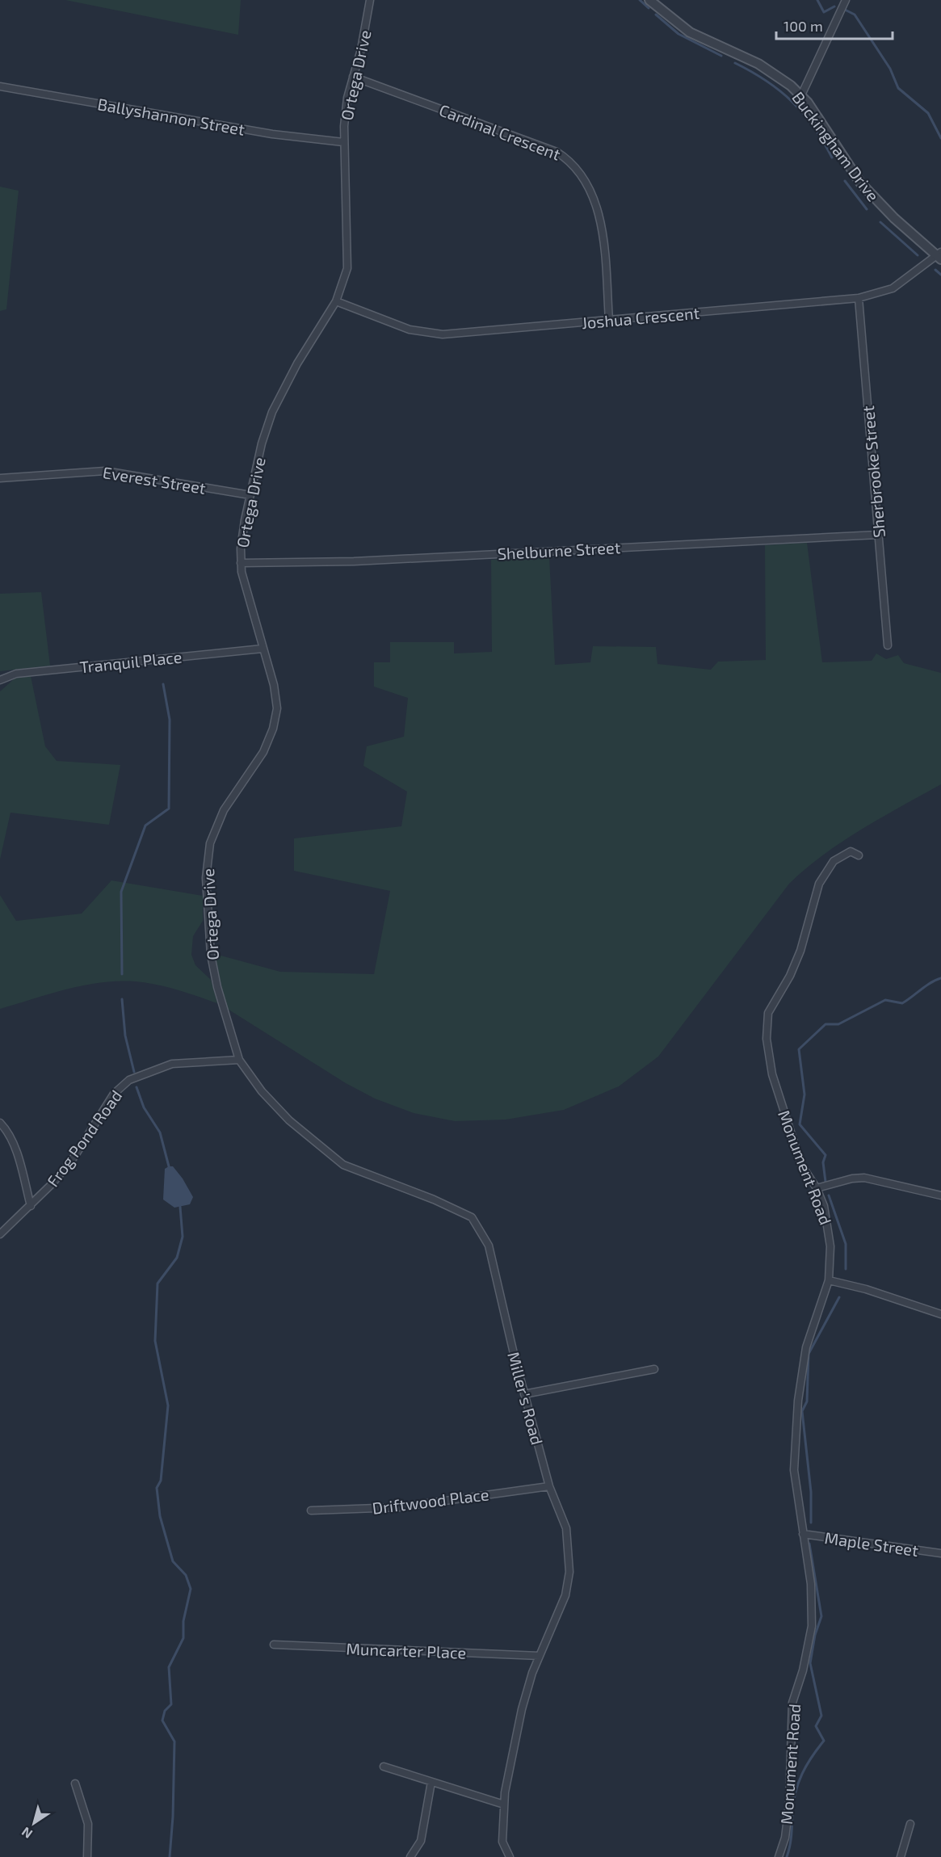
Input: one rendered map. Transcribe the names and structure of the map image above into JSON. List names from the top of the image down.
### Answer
{
  "streets": {
    "street": [
      "Ortega Drive",
      "Ballyshannon Street",
      "Cardinal Crescent",
      "Buckingham Drive",
      "Joshua Crescent",
      "Sherbrooke Street",
      "Everest Street",
      "Shelburne Street",
      "Tranquil Place",
      "Frog Pond Road",
      "Monument Road",
      "Miller's Road",
      "Driftwood Place",
      "Maple Street",
      "Muncarter Place"
    ]
  },
  "crossings": [
    ["Ortega Drive", "Ballyshannon Street"],
    ["Ortega Drive", "Cardinal Crescent"],
    ["Ortega Drive", "Joshua Crescent"],
    ["Ortega Drive", "Everest Street"],
    ["Ortega Drive", "Shelburne Street"],
    ["Ortega Drive", "Tranquil Place"],
    ["Ortega Drive", "Frog Pond Road"],
    ["Ortega Drive", "Miller's Road"],
    ["Cardinal Crescent", "Joshua Crescent"],
    ["Buckingham Drive", "Joshua Crescent"],
    ["Joshua Crescent", "Sherbrooke Street"],
    ["Sherbrooke Street", "Shelburne Street"],
    ["Frog Pond Road", "Miller's Road"],
    ["Monument Road", "Maple Street"],
    ["Miller's Road", "Driftwood Place"],
    ["Miller's Road", "Muncarter Place"]
  ],
  "scale_bar": "100 m",
  "north": "bottom left"
}
